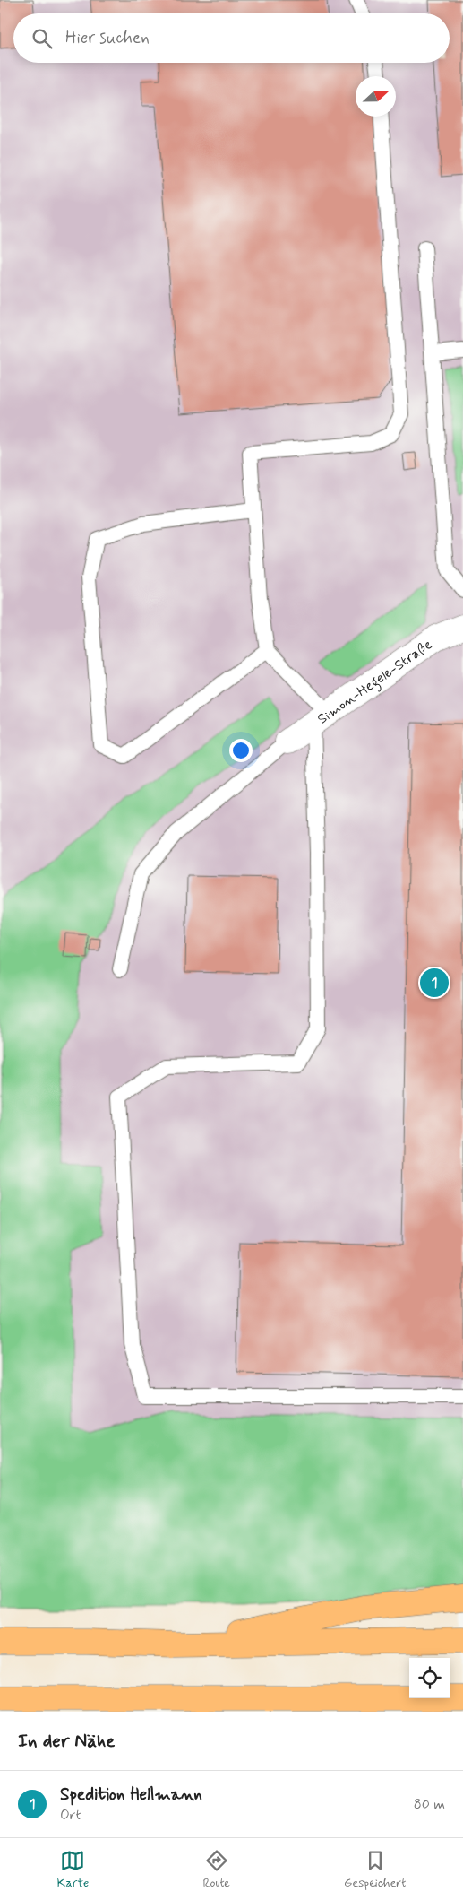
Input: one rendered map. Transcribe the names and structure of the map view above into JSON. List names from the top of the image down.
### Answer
{
  "streets": {
    "street": ["Simon-Hegele-Straße"]
  },
  "north": "right",
  "page": {
    "search": "Hier suchen",
    "pins": "1",
    "heading": "In der Nähe",
    "list": [
      {
        "mark": "1",
        "name": "Spedition Hellmann",
        "note": "Ort",
        "value": "80 m"
      }
    ],
    "nav": ["Karte", "Route", "Gespeichert"]
  }
}
